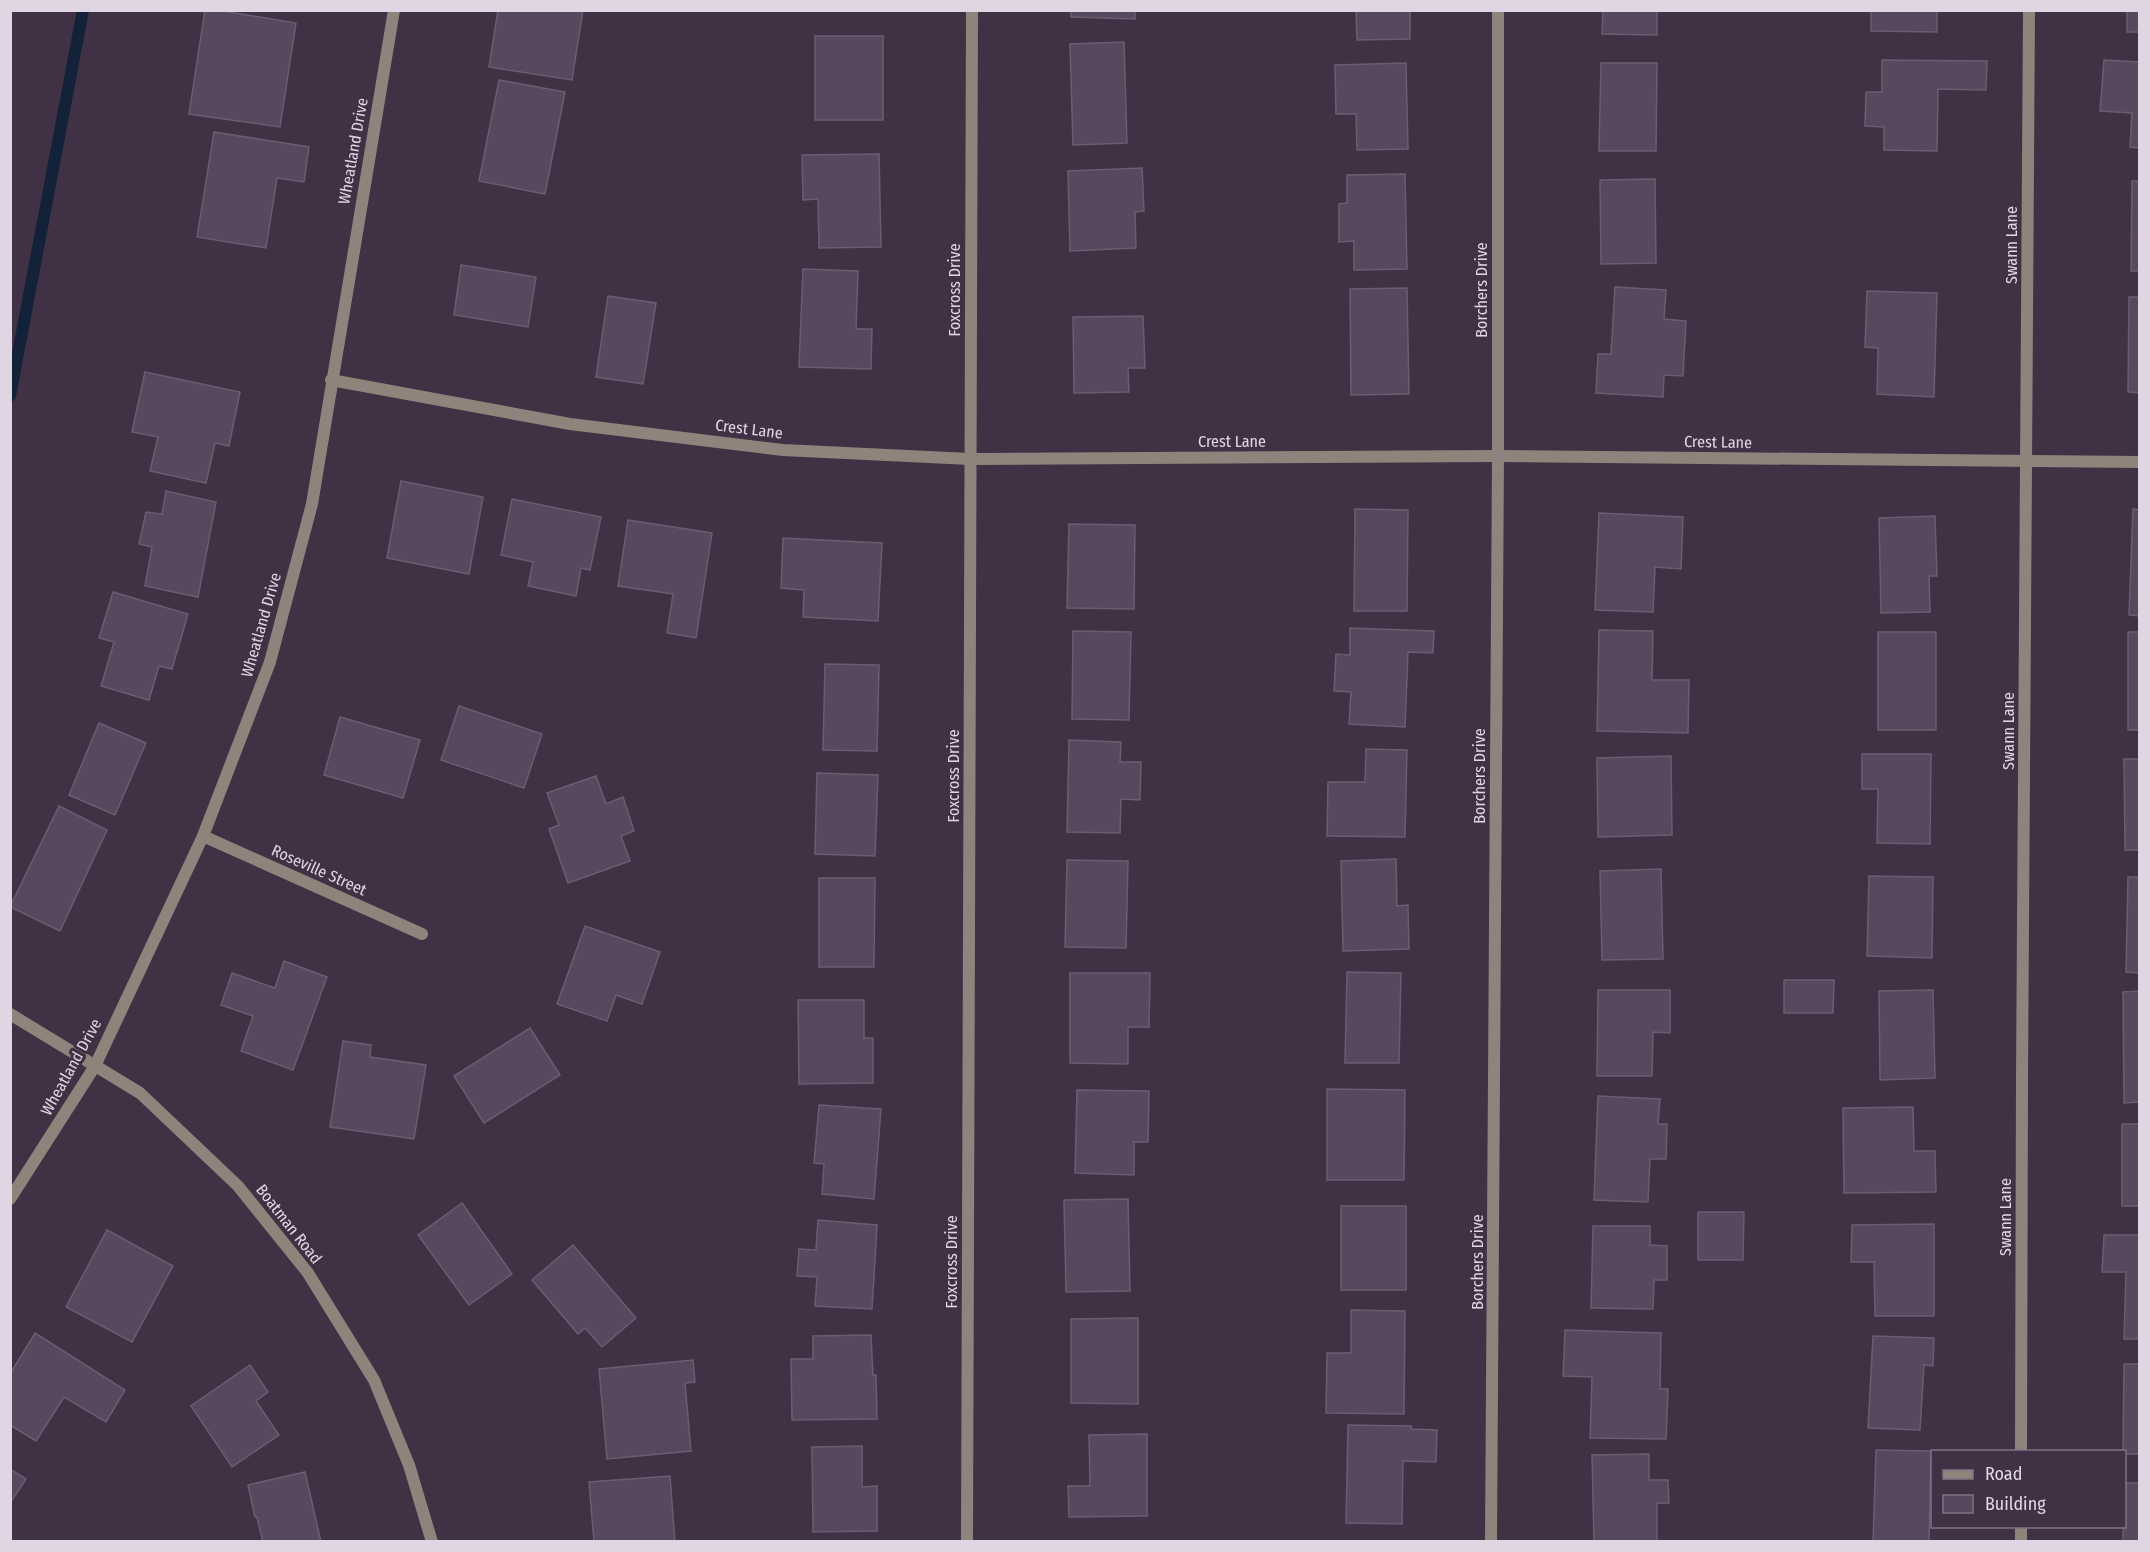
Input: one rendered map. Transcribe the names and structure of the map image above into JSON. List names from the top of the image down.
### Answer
{
  "streets": {
    "street": [
      "Wheatland Drive",
      "Swann Lane",
      "Foxcross Drive",
      "Borchers Drive",
      "Crest Lane",
      "Roseville Street",
      "Boatman Road"
    ]
  },
  "crossings": [
    ["Wheatland Drive", "Crest Lane"],
    ["Wheatland Drive", "Roseville Street"],
    ["Wheatland Drive", "Boatman Road"],
    ["Swann Lane", "Crest Lane"],
    ["Foxcross Drive", "Crest Lane"],
    ["Borchers Drive", "Crest Lane"]
  ],
  "legend": ["Road", "Building"]
}
